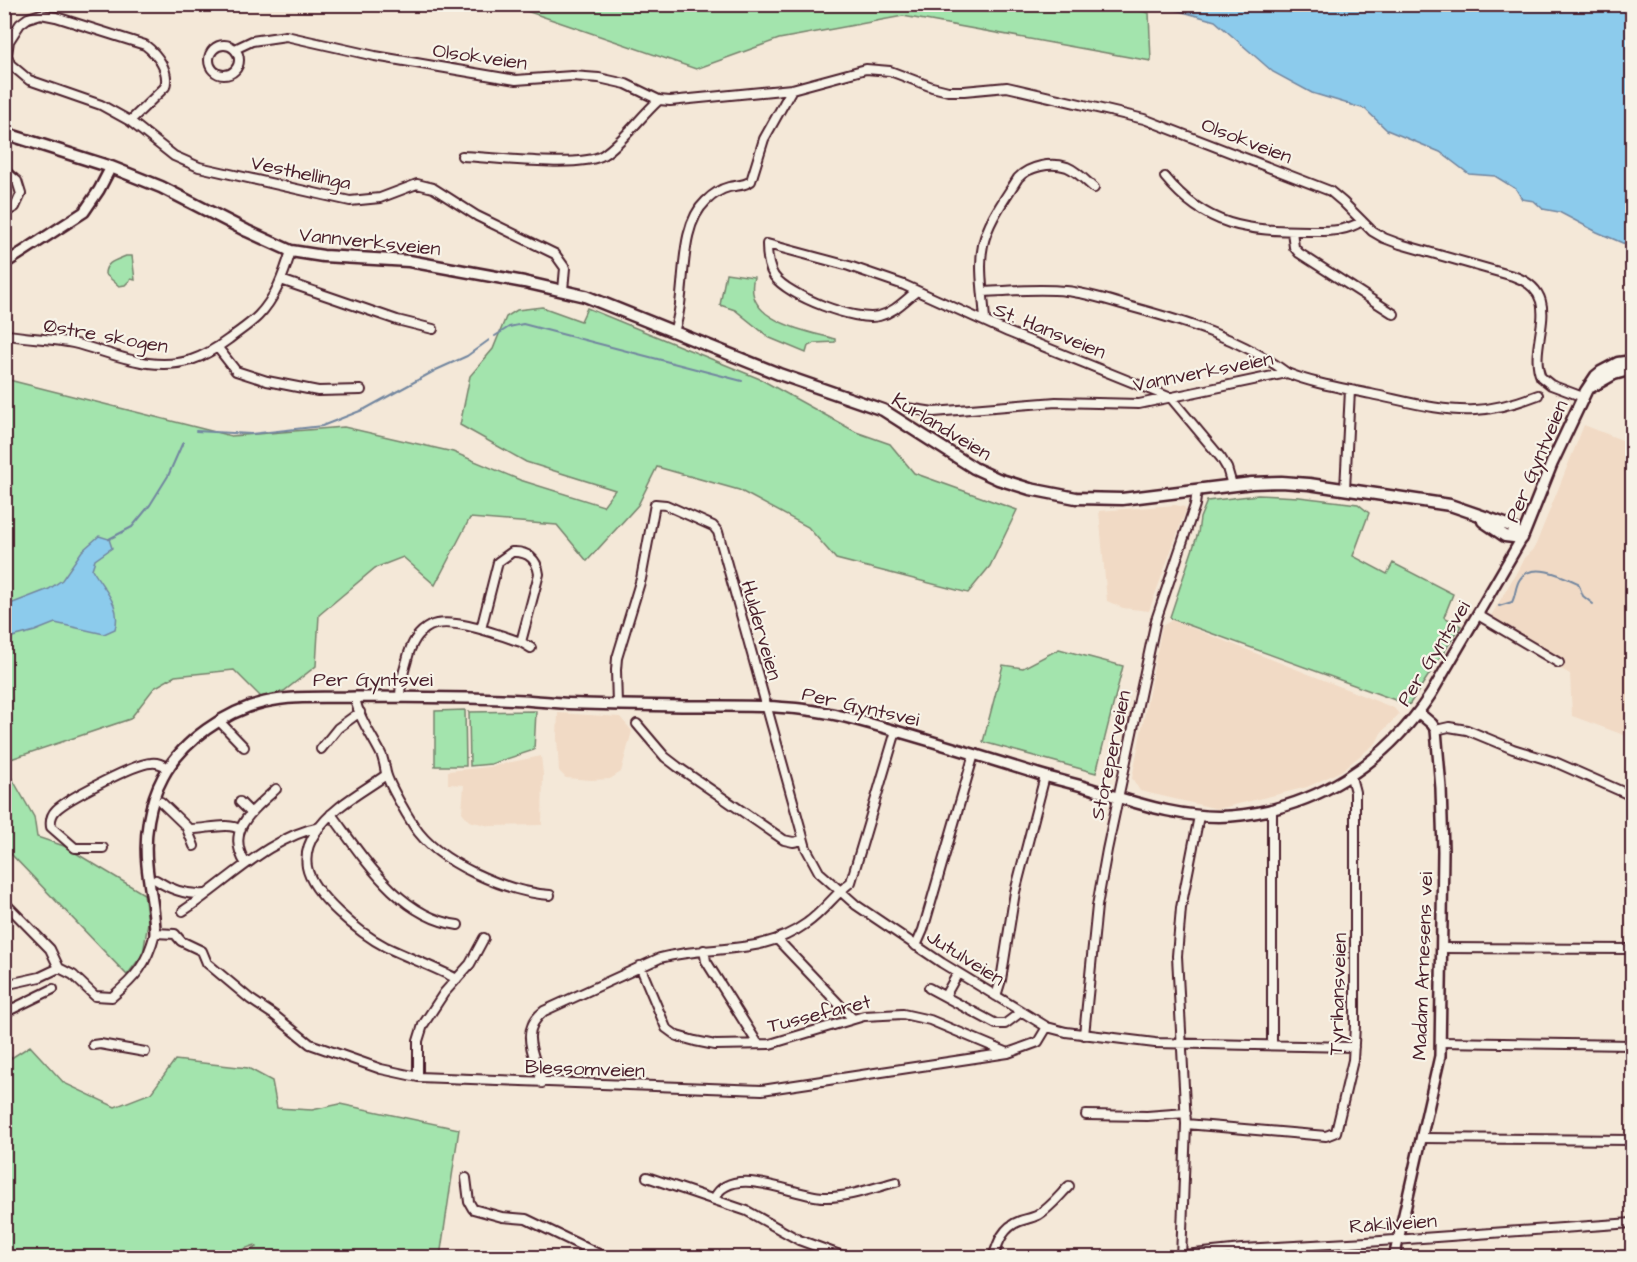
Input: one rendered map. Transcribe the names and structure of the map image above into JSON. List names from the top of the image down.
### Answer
{
  "streets": {
    "main road": ["Vannverksveien", "Kurlandveien", "Per Gyntveien"],
    "street": [
      "Olsokveien",
      "Vesthellinga",
      "St. Hansveien",
      "Østre skogen",
      "Hulderveien",
      "Per Gyntsvei",
      "Storeperveien",
      "Jutulveien",
      "Madam Arnesens vei",
      "Tyrihansveien",
      "Tussefaret",
      "Blessomveien",
      "Råkilveien"
    ]
  },
  "crossings": [
    ["Olsokveien", "Per Gyntveien"],
    ["Vesthellinga", "Vannverksveien"],
    ["Vannverksveien", "St. Hansveien"],
    ["Vannverksveien", "Østre skogen"],
    ["Vannverksveien", "Kurlandveien"],
    ["St. Hansveien", "Kurlandveien"],
    ["Kurlandveien", "Per Gyntveien"],
    ["Kurlandveien", "Per Gyntsvei"],
    ["Kurlandveien", "Storeperveien"],
    ["Per Gyntveien", "Per Gyntsvei"],
    ["Hulderveien", "Per Gyntsvei"],
    ["Hulderveien", "Jutulveien"],
    ["Per Gyntsvei", "Storeperveien"],
    ["Per Gyntsvei", "Tyrihansveien"],
    ["Per Gyntsvei", "Blessomveien"],
    ["Storeperveien", "Jutulveien"],
    ["Jutulveien", "Tyrihansveien"],
    ["Jutulveien", "Blessomveien"],
    ["Madam Arnesens vei", "Råkilveien"],
    ["Tussefaret", "Blessomveien"]
  ]
}
